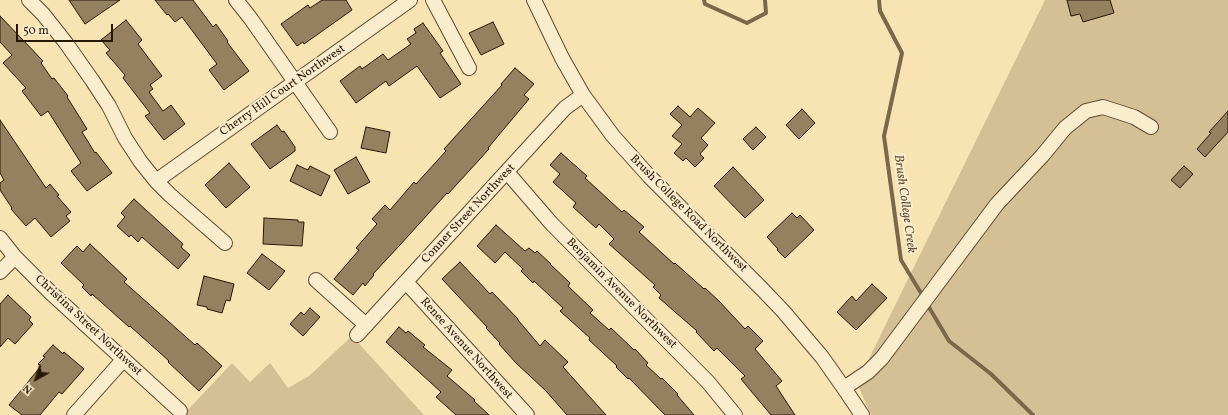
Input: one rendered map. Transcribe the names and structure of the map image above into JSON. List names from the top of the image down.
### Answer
{
  "streets": {
    "street": [
      "Cherry Hill Court Northwest",
      "Conner Street Northwest",
      "Brush College Road Northwest",
      "Benjamin Avenue Northwest",
      "Christina Street Northwest",
      "Renee Avenue Northwest"
    ]
  },
  "crossings": [
    ["Conner Street Northwest", "Brush College Road Northwest"],
    ["Conner Street Northwest", "Benjamin Avenue Northwest"],
    ["Conner Street Northwest", "Renee Avenue Northwest"]
  ],
  "water": ["Brush College Creek"],
  "scale_bar": "50 m",
  "north": "bottom left"
}
